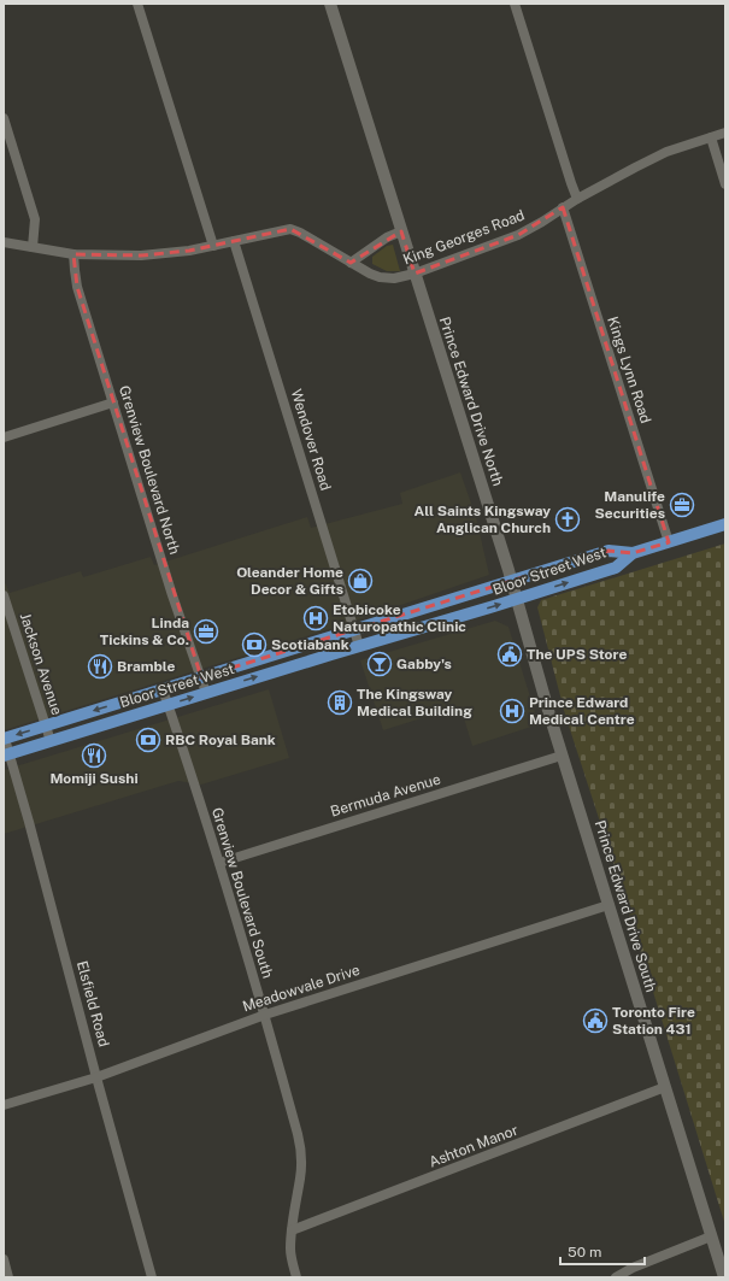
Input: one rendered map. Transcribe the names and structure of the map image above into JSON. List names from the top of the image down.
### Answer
{
  "streets": {
    "main road": ["Bloor Street West"],
    "street": [
      "King Georges Road",
      "Kings Lynn Road",
      "Prince Edward Drive North",
      "Wendover Road",
      "Grenview Boulevard North",
      "Jackson Avenue",
      "Bermuda Avenue",
      "Grenview Boulevard South",
      "Prince Edward Drive South",
      "Meadowvale Drive",
      "Elsfield Road",
      "Ashton Manor"
    ]
  },
  "crossings": [
    ["King Georges Road", "Kings Lynn Road"],
    ["King Georges Road", "Prince Edward Drive North"],
    ["King Georges Road", "Wendover Road"],
    ["King Georges Road", "Grenview Boulevard North"],
    ["Kings Lynn Road", "Bloor Street West"],
    ["Prince Edward Drive North", "Bloor Street West"],
    ["Prince Edward Drive North", "Prince Edward Drive South"],
    ["Wendover Road", "Bloor Street West"],
    ["Grenview Boulevard North", "Bloor Street West"],
    ["Bloor Street West", "Jackson Avenue"],
    ["Bloor Street West", "Grenview Boulevard South"],
    ["Bloor Street West", "Prince Edward Drive South"],
    ["Bloor Street West", "Elsfield Road"],
    ["Bermuda Avenue", "Grenview Boulevard South"],
    ["Bermuda Avenue", "Prince Edward Drive South"],
    ["Grenview Boulevard South", "Meadowvale Drive"],
    ["Grenview Boulevard South", "Ashton Manor"],
    ["Prince Edward Drive South", "Meadowvale Drive"],
    ["Prince Edward Drive South", "Ashton Manor"],
    ["Meadowvale Drive", "Elsfield Road"]
  ],
  "places": {
    "office": ["Manulife Securities", "Linda Tickins & Co."],
    "church": ["All Saints Kingsway Anglican Church"],
    "shop": ["Oleander Home Decor & Gifts"],
    "hospital": ["Etobicoke Naturopathic Clinic", "Prince Edward Medical Centre"],
    "bank": ["Scotiabank", "RBC Royal Bank"],
    "public building": ["The UPS Store", "Toronto Fire Station 431"],
    "bar": ["Gabby's"],
    "restaurant": ["Bramble", "Momiji Sushi"],
    "building": ["The Kingsway Medical Building"]
  },
  "scale_bar": "50 m"
}
